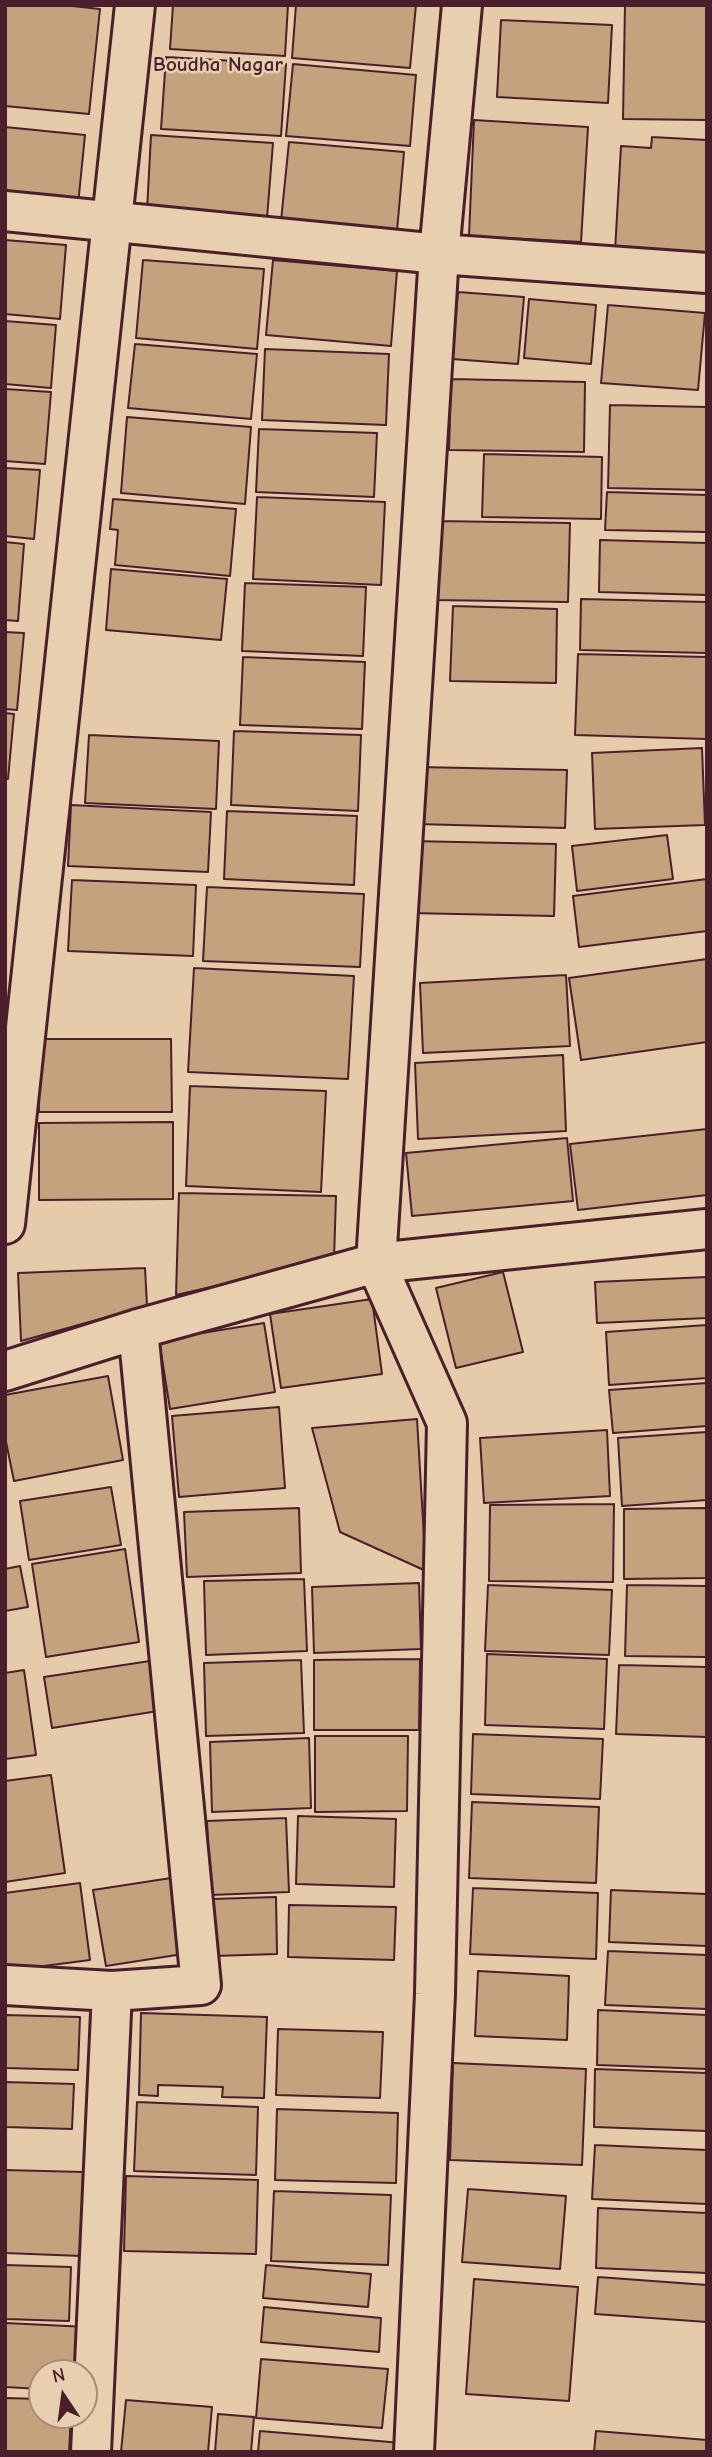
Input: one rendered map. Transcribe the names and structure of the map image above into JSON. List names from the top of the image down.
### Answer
{
  "districts": ["Boudha Nagar"],
  "north": "top"
}
